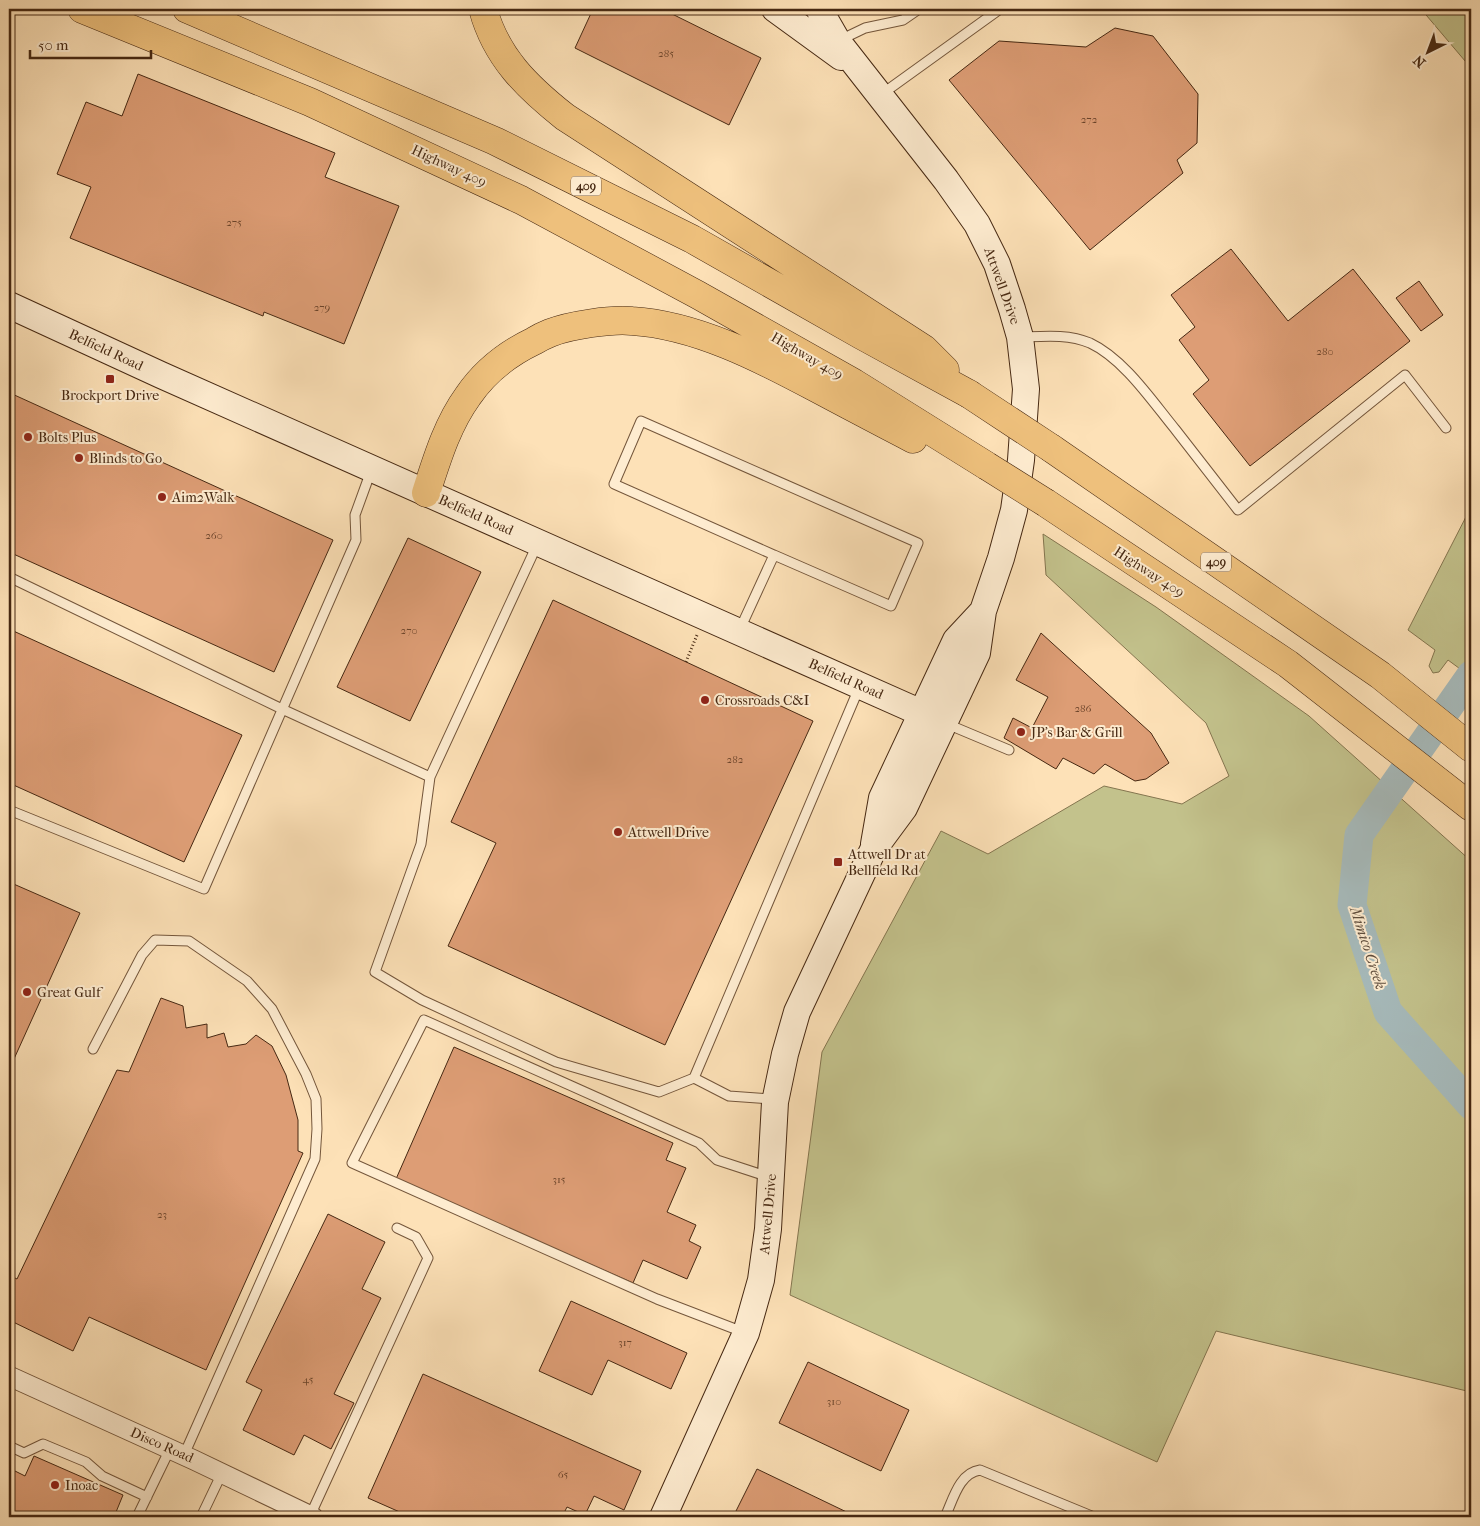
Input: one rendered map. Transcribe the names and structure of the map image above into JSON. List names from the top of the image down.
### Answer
{
  "streets": {
    "highway": ["Highway 409", "409"],
    "main road": ["Attwell Drive", "Belfield Road"],
    "street": ["Disco Road"]
  },
  "crossings": [
    ["Attwell Drive", "Belfield Road"]
  ],
  "water": ["Mimico Creek"],
  "places": {
    "transit": ["Brockport Drive", "Attwell Dr at Bellfield Rd"],
    "other": [
      "Bolts Plus",
      "Blinds to Go",
      "Aim2Walk",
      "Crossroads C&I",
      "JP's Bar & Grill",
      "Attwell Drive",
      "Great Gulf",
      "Inoac"
    ]
  },
  "house_numbers": [
    "285",
    "272",
    "275",
    "279",
    "280",
    "260",
    "270",
    "286",
    "282",
    "315",
    "23",
    "317",
    "45",
    "310",
    "65"
  ],
  "scale_bar": "50 m",
  "north": "bottom left"
}
